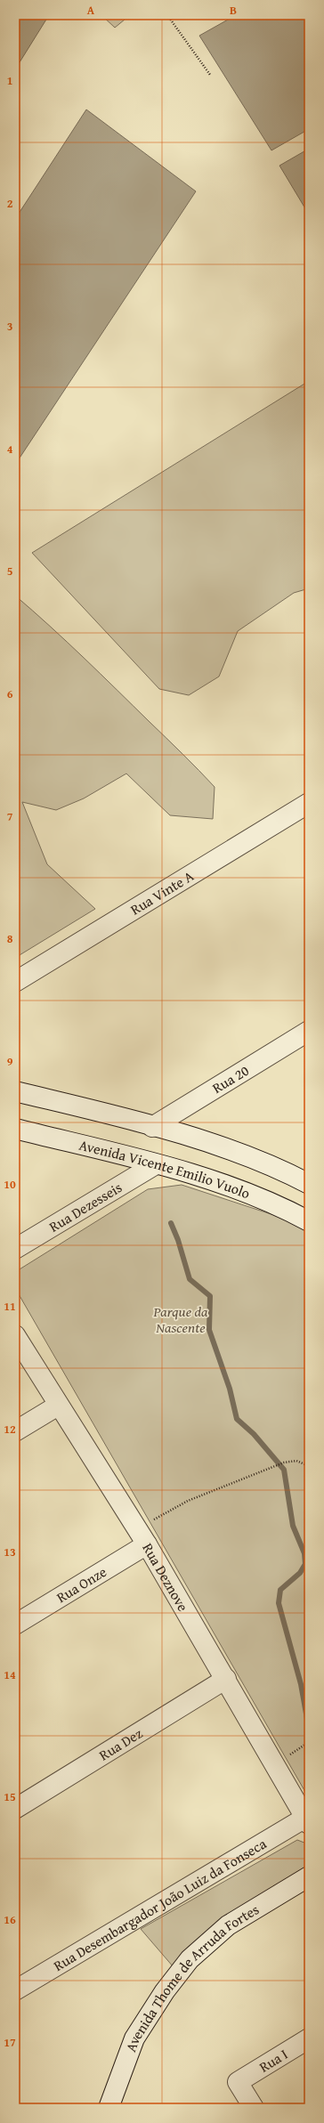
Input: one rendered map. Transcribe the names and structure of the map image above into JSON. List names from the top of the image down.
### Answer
{
  "streets": {
    "street": [
      "Rua Vinte A",
      "Rua 20",
      "Avenida Vicente Emilio Vuolo",
      "Rua Dezesseis",
      "Rua Deznove",
      "Rua Onze",
      "Rua Dez",
      "Rua Desembargador João Luiz da Fonseca",
      "Avenida Thome de Arruda Fortes",
      "Rua I"
    ]
  },
  "crossings": [
    ["Avenida Vicente Emilio Vuolo", "Rua Dezesseis"],
    ["Rua Deznove", "Rua Onze"],
    ["Rua Deznove", "Rua Dez"],
    ["Rua Deznove", "Rua Desembargador João Luiz da Fonseca"]
  ],
  "parks": ["Parque da Nascente"],
  "grid": {
    "columns": ["A", "B"],
    "rows": [
      "1",
      "2",
      "3",
      "4",
      "5",
      "6",
      "7",
      "8",
      "9",
      "10",
      "11",
      "12",
      "13",
      "14",
      "15",
      "16",
      "17"
    ]
  }
}
